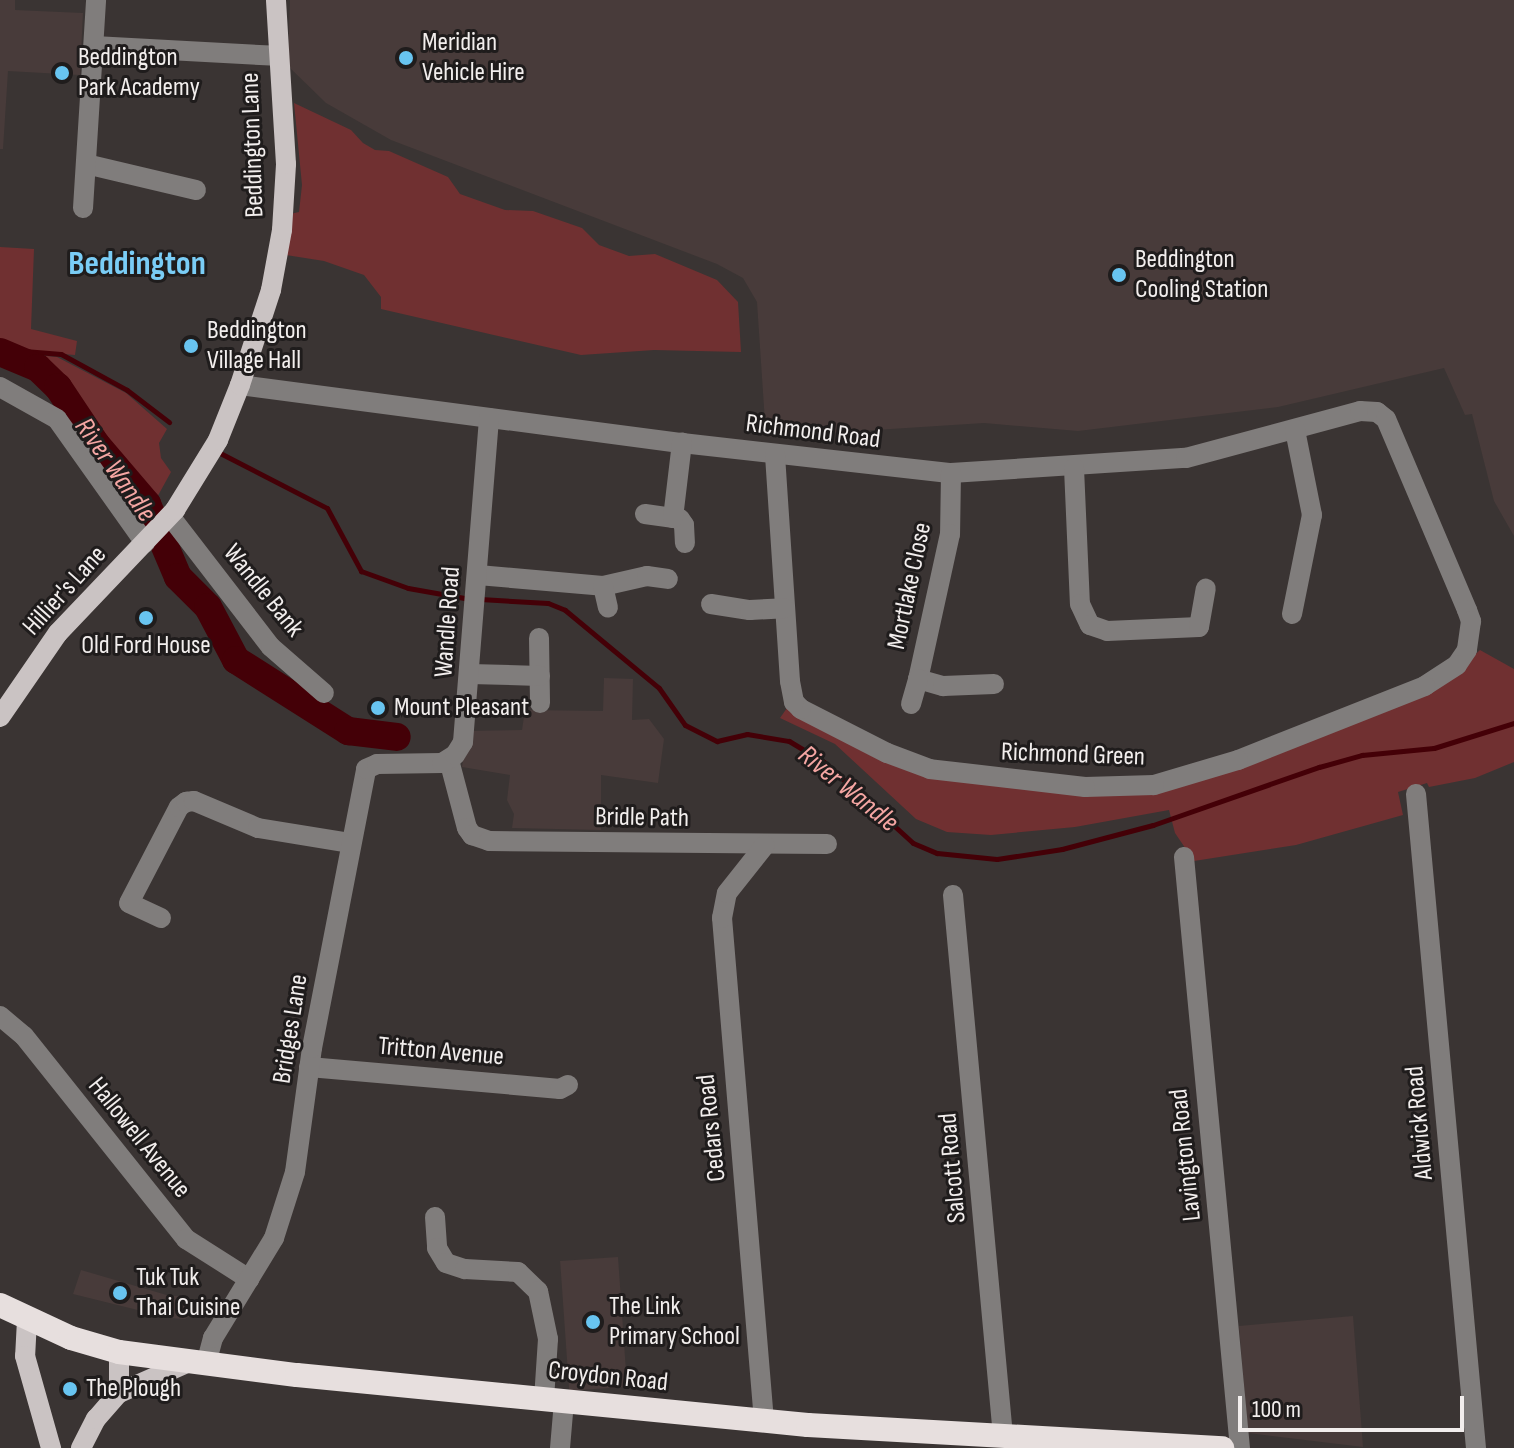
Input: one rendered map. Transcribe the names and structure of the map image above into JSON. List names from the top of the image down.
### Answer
{
  "streets": {
    "highway": ["Croydon Road"],
    "main road": ["Beddington Lane", "Hillier's Lane"],
    "street": [
      "Richmond Road",
      "Mortlake Close",
      "Wandle Bank",
      "Wandle Road",
      "Richmond Green",
      "Bridle Path",
      "Bridges Lane",
      "Tritton Avenue",
      "Aldwick Road",
      "Cedars Road",
      "Hallowell Avenue",
      "Lavington Road",
      "Salcott Road"
    ]
  },
  "crossings": [
    ["Beddington Lane", "Richmond Road"],
    ["Beddington Lane", "Hillier's Lane"],
    ["Beddington Lane", "Wandle Bank"],
    ["Richmond Road", "Mortlake Close"],
    ["Richmond Road", "Wandle Road"],
    ["Richmond Road", "Richmond Green"],
    ["Wandle Road", "Bridle Path"],
    ["Wandle Road", "Bridges Lane"],
    ["Bridle Path", "Bridges Lane"],
    ["Bridle Path", "Cedars Road"],
    ["Bridges Lane", "Tritton Avenue"],
    ["Bridges Lane", "Hallowell Avenue"],
    ["Bridges Lane", "Croydon Road"],
    ["Cedars Road", "Croydon Road"],
    ["Salcott Road", "Croydon Road"]
  ],
  "districts": ["Beddington"],
  "water": ["River Wandle"],
  "places": [
    "Meridian Vehicle Hire",
    "Beddington Park Academy",
    "Beddington Cooling Station",
    "Beddington Village Hall",
    "Old Ford House",
    "Mount Pleasant",
    "Tuk Tuk Thai Cuisine",
    "The Link Primary School",
    "The Plough"
  ],
  "scale_bar": "100 m"
}
